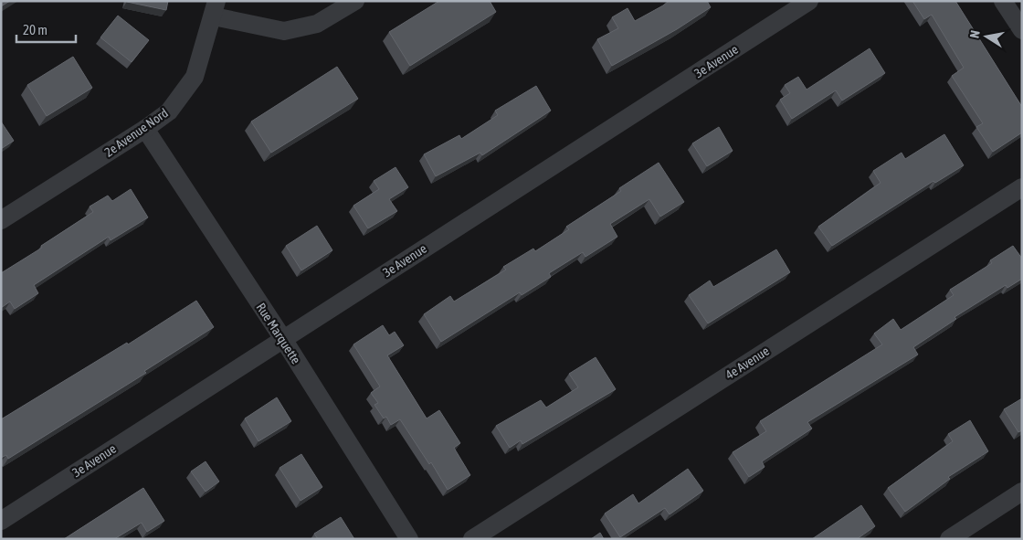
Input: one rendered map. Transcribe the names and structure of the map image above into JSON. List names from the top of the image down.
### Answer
{
  "streets": {
    "street": [
      "3e Avenue",
      "2e Avenue Nord",
      "Rue Marquette",
      "4e Avenue"
    ]
  },
  "crossings": [
    ["3e Avenue", "Rue Marquette"],
    ["2e Avenue Nord", "Rue Marquette"]
  ],
  "scale_bar": "20 m",
  "north": "left"
}
